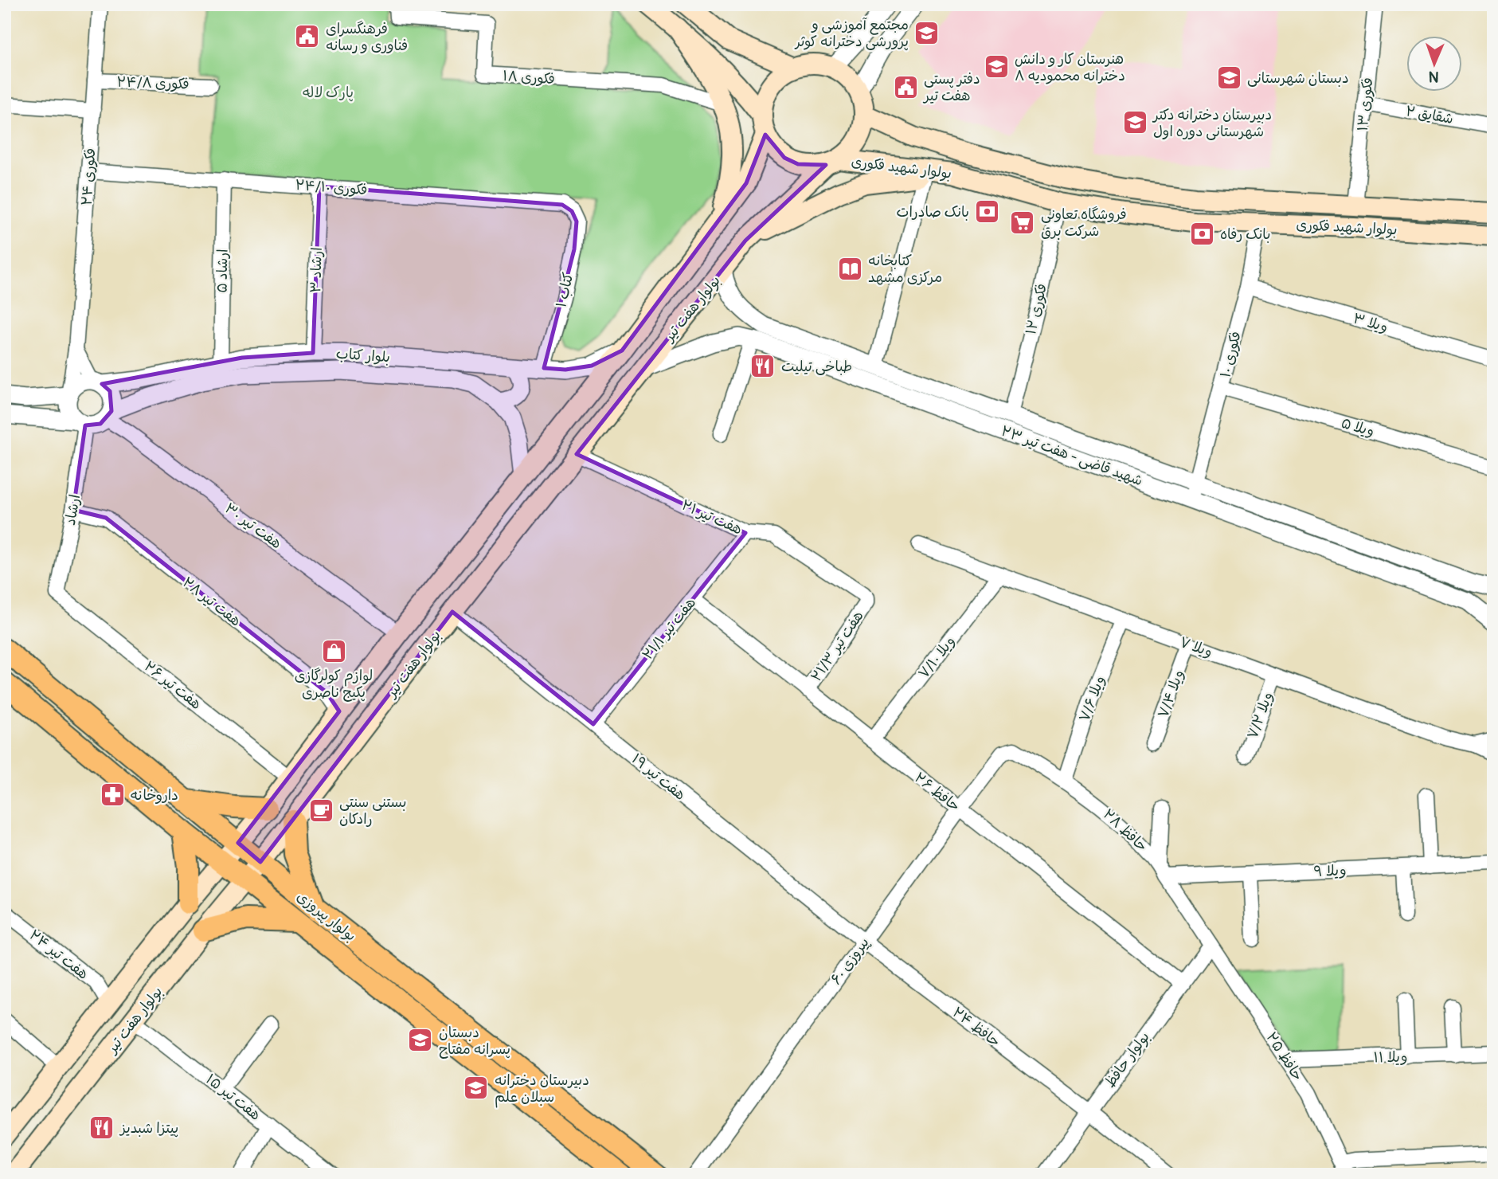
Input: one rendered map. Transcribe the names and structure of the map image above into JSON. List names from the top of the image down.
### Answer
{
  "streets": {
    "main road": ["بولوار شهید فکوری", "بولوار هفت تیر", "بولوار پیروزی"],
    "street": [
      "فکوری ١٨",
      "فکوری ۲۴/۸",
      "فکوری ۱۳",
      "شقایق ۲",
      "فکوری ۲۴",
      "فکوری ۲۴/۱۰",
      "ارشاد ۳",
      "ارشاد ۵",
      "کتاب ۱",
      "فکوری ۱۲",
      "ویلا ۳",
      "فکوری ۱۰",
      "بلوار کتاب",
      "ویلا ۵",
      "شهید قاضی - هفت تیر ۲۳",
      "ارشاد",
      "هفت تیر ۲۱",
      "هفت تیر ۳۰",
      "هفت تیر ۲۸",
      "هفت تیر ۲۱/۱",
      "هفت تیر ۲۱/۳",
      "ویلا ۷",
      "ویلا ۷/۱۰",
      "هفت تیر ۲۶",
      "ویلا ۷/۴",
      "ویلا ۷/۶",
      "ویلا ۷/۲",
      "هفت تیر ۱۹",
      "حافظ ۲۶",
      "حافظ ۲۸",
      "ویلا ۹",
      "هفت تیر ۲۴",
      "پیروزی ۶۰",
      "حافظ ۲۴",
      "حافظ ۲۵",
      "ویلا ۱۱",
      "بولوار حافظ",
      "هفت تیر ۱۵"
    ]
  },
  "crossings": [
    ["فکوری ۲۴/۸", "فکوری ۲۴"],
    ["فکوری ۱۳", "شقایق ۲"],
    ["فکوری ۱۳", "بولوار شهید فکوری"],
    ["بولوار شهید فکوری", "بولوار هفت تیر"],
    ["بولوار شهید فکوری", "فکوری ۱۲"],
    ["بولوار شهید فکوری", "فکوری ۱۰"],
    ["فکوری ۲۴", "فکوری ۲۴/۱۰"],
    ["فکوری ۲۴", "بلوار کتاب"],
    ["فکوری ۲۴", "ارشاد"],
    ["فکوری ۲۴", "هفت تیر ۳۰"],
    ["فکوری ۲۴/۱۰", "ارشاد ۳"],
    ["فکوری ۲۴/۱۰", "ارشاد ۵"],
    ["فکوری ۲۴/۱۰", "کتاب ۱"],
    ["ارشاد ۳", "بلوار کتاب"],
    ["ارشاد ۵", "بلوار کتاب"],
    ["کتاب ۱", "بلوار کتاب"],
    ["بولوار هفت تیر", "بلوار کتاب"],
    ["بولوار هفت تیر", "شهید قاضی - هفت تیر ۲۳"],
    ["بولوار هفت تیر", "هفت تیر ۲۱"],
    ["بولوار هفت تیر", "هفت تیر ۳۰"],
    ["بولوار هفت تیر", "هفت تیر ۲۸"],
    ["بولوار هفت تیر", "هفت تیر ۲۶"],
    ["بولوار هفت تیر", "هفت تیر ۱۹"],
    ["بولوار هفت تیر", "بولوار پیروزی"],
    ["بولوار هفت تیر", "هفت تیر ۲۴"],
    ["بولوار هفت تیر", "هفت تیر ۱۵"],
    ["فکوری ۱۲", "شهید قاضی - هفت تیر ۲۳"],
    ["ویلا ۳", "فکوری ۱۰"],
    ["فکوری ۱۰", "ویلا ۵"],
    ["فکوری ۱۰", "شهید قاضی - هفت تیر ۲۳"],
    ["بلوار کتاب", "ارشاد"],
    ["بلوار کتاب", "هفت تیر ۳۰"],
    ["ارشاد", "هفت تیر ۳۰"],
    ["ارشاد", "هفت تیر ۲۸"],
    ["ارشاد", "هفت تیر ۲۶"],
    ["هفت تیر ۲۱", "هفت تیر ۲۱/۱"],
    ["هفت تیر ۲۱", "هفت تیر ۲۱/۳"],
    ["هفت تیر ۲۱/۱", "هفت تیر ۱۹"],
    ["هفت تیر ۲۱/۱", "حافظ ۲۶"],
    ["هفت تیر ۲۱/۳", "حافظ ۲۶"],
    ["ویلا ۷", "ویلا ۷/۱۰"],
    ["ویلا ۷", "ویلا ۷/۴"],
    ["ویلا ۷", "ویلا ۷/۶"],
    ["ویلا ۷", "ویلا ۷/۲"],
    ["ویلا ۷/۱۰", "حافظ ۲۶"],
    ["ویلا ۷/۶", "حافظ ۲۸"],
    ["هفت تیر ۱۹", "پیروزی ۶۰"],
    ["هفت تیر ۱۹", "حافظ ۲۴"],
    ["حافظ ۲۶", "پیروزی ۶۰"],
    ["حافظ ۲۶", "بولوار حافظ"],
    ["حافظ ۲۸", "ویلا ۹"],
    ["حافظ ۲۸", "پیروزی ۶۰"],
    ["حافظ ۲۸", "حافظ ۲۵"],
    ["حافظ ۲۸", "بولوار حافظ"],
    ["پیروزی ۶۰", "حافظ ۲۴"],
    ["حافظ ۲۴", "بولوار حافظ"],
    ["حافظ ۲۵", "ویلا ۱۱"],
    ["حافظ ۲۵", "بولوار حافظ"]
  ],
  "parks": ["پارک لاله"],
  "places": {
    "school or university": [
      "مجتمع آموزشی و پرورشی دخترانه کوثر",
      "هنرستان کار و دانش دخترانه محمودیه ۸",
      "دبستان شهرستانی",
      "دبیرستان دخترانه دکتر شهرستانی دوره اول",
      "دبستان پسرانه مفتاح",
      "دبیرستان دخترانه سبلان علم"
    ],
    "public building": ["فرهنگسرای فناوری و رسانه", "دفتر پستی هفت تیر"],
    "bank": ["بانک صادرات", "بانک رفاه"],
    "supermarket": ["فروشگاه تعاونی شرکت برق"],
    "library": ["کتابخانه مرکزی مشهد"],
    "restaurant": ["طباخی تیلیت", "پیتزا شبدیز"],
    "shop": ["لوازم کولرگازی پکیج ناصری"],
    "pharmacy": ["داروخانه"],
    "cafe": ["بستنی سنتی رادکان"]
  },
  "north": "bottom"
}
